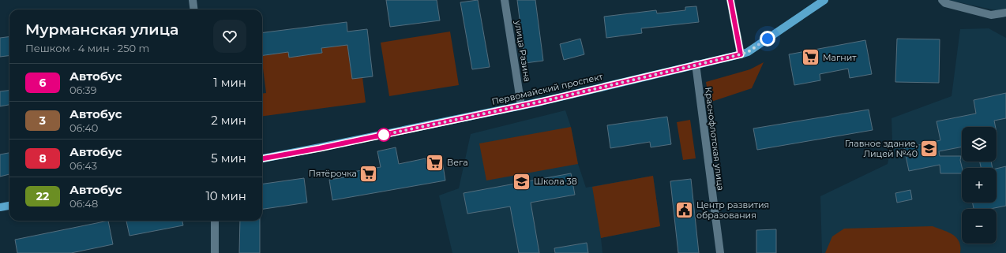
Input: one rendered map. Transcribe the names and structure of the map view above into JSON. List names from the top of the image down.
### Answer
{
  "streets": {
    "main road": ["Первомайский проспект"],
    "street": ["улица Разина", "Краснофлотская улица"]
  },
  "crossings": [
    ["улица Разина", "Первомайский проспект"],
    ["Первомайский проспект", "Краснофлотская улица"]
  ],
  "places": {
    "supermarket": ["Магнит", "Вега", "Пятёрочка"],
    "school or university": ["Главное здание, Лицей №40", "Школа 38"],
    "public building": ["Центр развития образования"]
  },
  "lines": ["bus line 6"],
  "page": {
    "heading": ["Мурманская улица", "Пешком · 4 мин · 250 m"],
    "list": [
      {
        "mark": "6",
        "name": "Автобус",
        "note": "06:39",
        "value": "1 мин"
      },
      {
        "mark": "3",
        "name": "Автобус",
        "note": "06:40",
        "value": "2 мин"
      },
      {
        "mark": "8",
        "name": "Автобус",
        "note": "06:43",
        "value": "5 мин"
      },
      {
        "mark": "22",
        "name": "Автобус",
        "note": "06:48",
        "value": "10 мин"
      }
    ],
    "map_buttons": ["+", "−"]
  }
}
